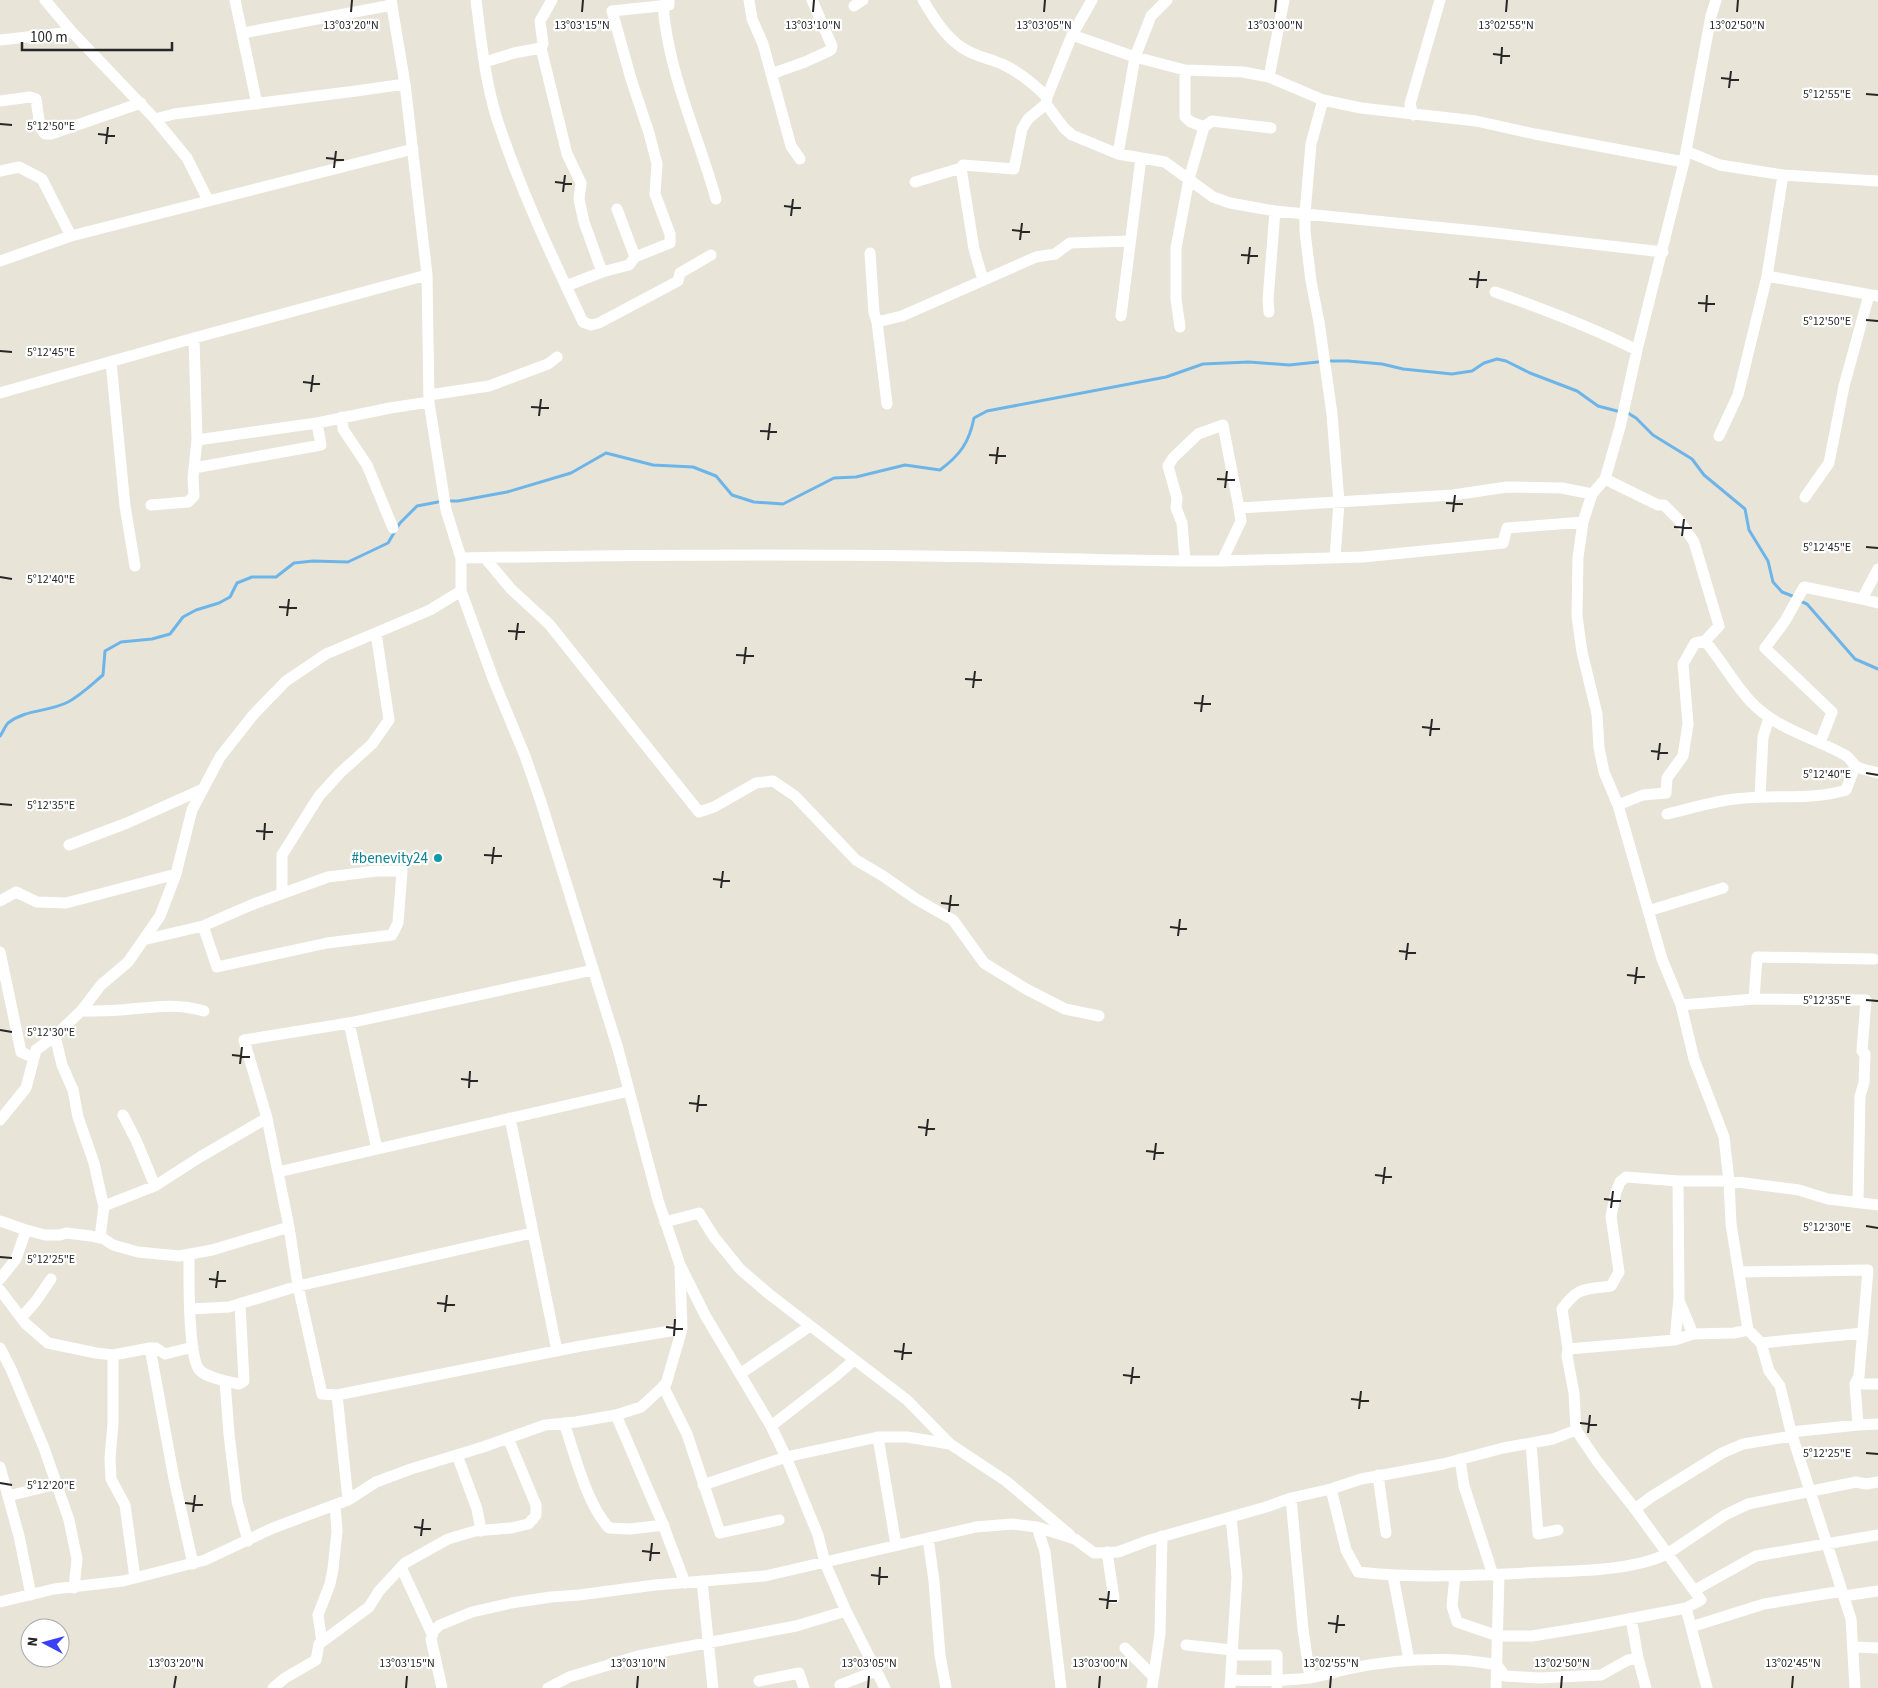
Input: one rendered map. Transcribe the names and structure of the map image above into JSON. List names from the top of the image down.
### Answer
{
  "places": ["#benevity24"],
  "scale_bar": "100 m",
  "north": "left",
  "coordinates": [
    "13°03'20\"N",
    "13°03'15\"N",
    "13°03'10\"N",
    "13°03'05\"N",
    "13°03'00\"N",
    "13°02'55\"N",
    "13°02'50\"N",
    "5°12'55\"E",
    "5°12'50\"E",
    "5°12'45\"E",
    "5°12'40\"E",
    "5°12'35\"E",
    "5°12'30\"E",
    "5°12'25\"E",
    "5°12'20\"E",
    "13°02'45\"N"
  ]
}
